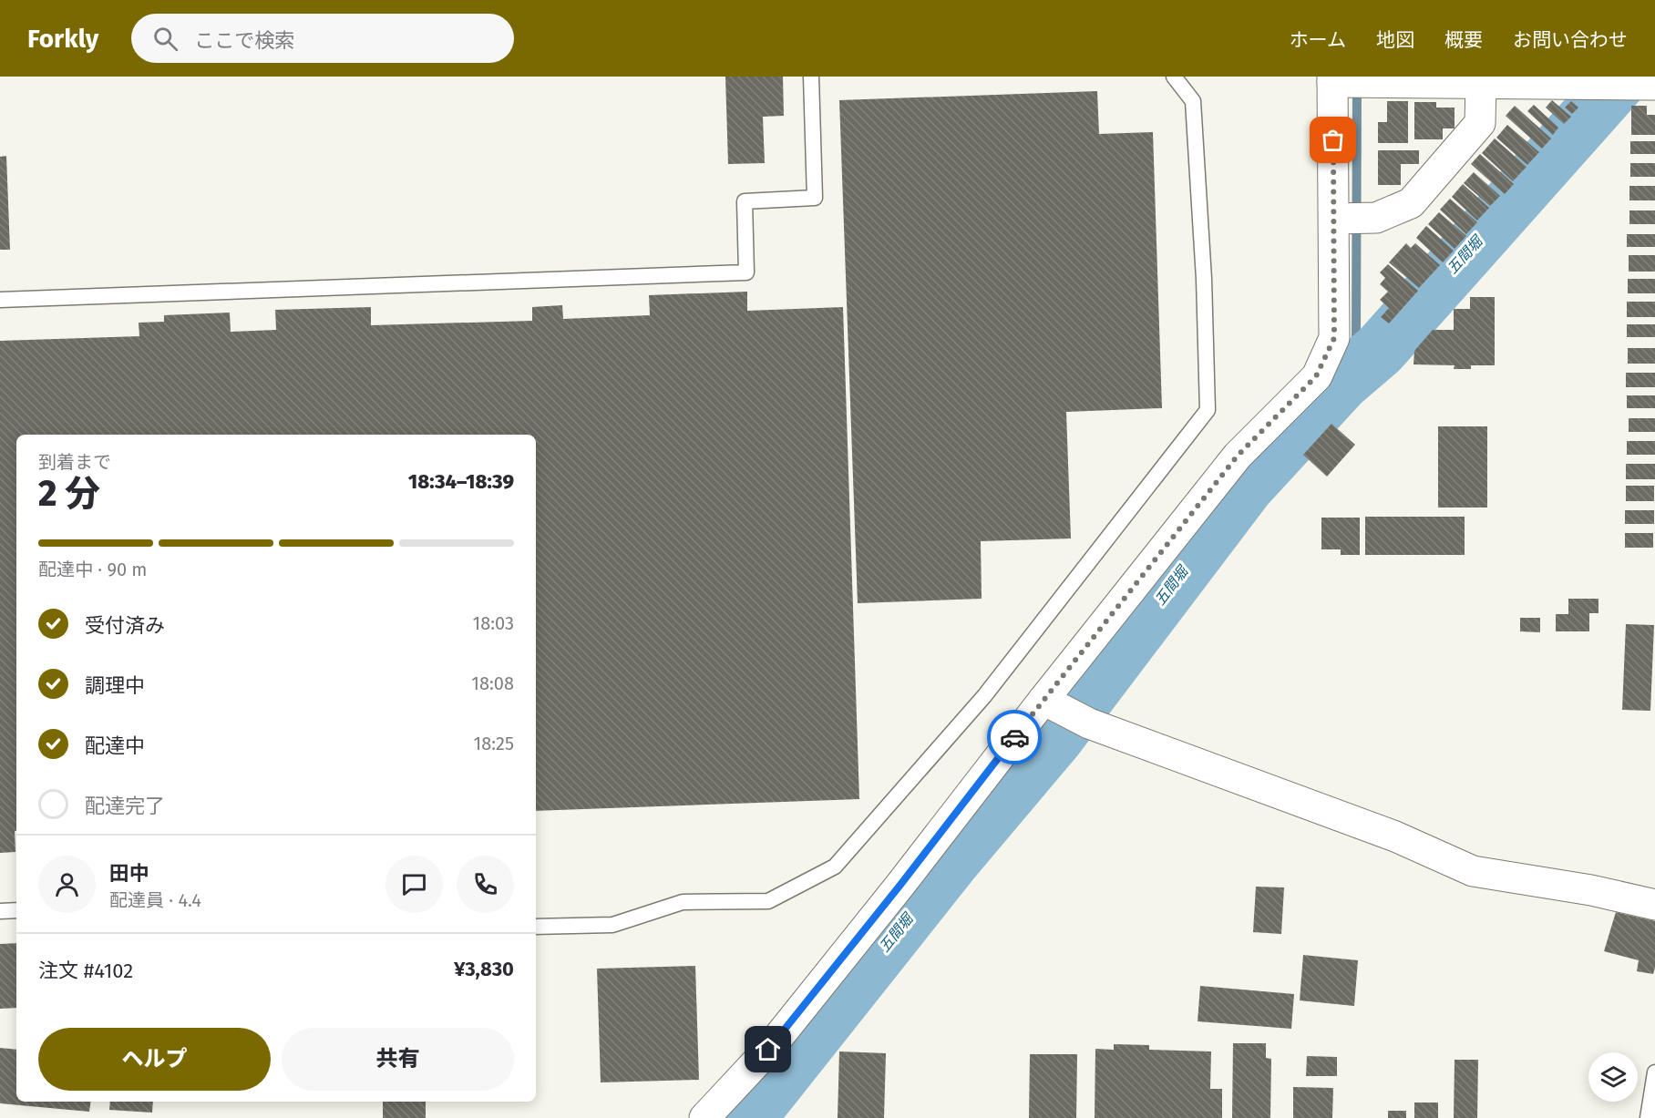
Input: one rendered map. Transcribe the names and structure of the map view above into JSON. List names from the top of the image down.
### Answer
{
  "water": ["五間堀"],
  "page": {
    "header": "Forkly",
    "search": "ここで検索",
    "nav": [
      "ホーム",
      "地図",
      "概要",
      "お問い合わせ"
    ],
    "heading": ["2 分", "到着まで", "18:34–18:39"],
    "panel": [
      "田中",
      "配達員 · 4.4",
      "注文 #4102",
      "¥3,830"
    ],
    "bar": "配達中 · 90 m",
    "list": [
      ["受付済み", "18:03"],
      ["調理中", "18:08"],
      ["配達中", "18:25"],
      "配達完了"
    ],
    "buttons": ["ヘルプ", "共有"]
  }
}
